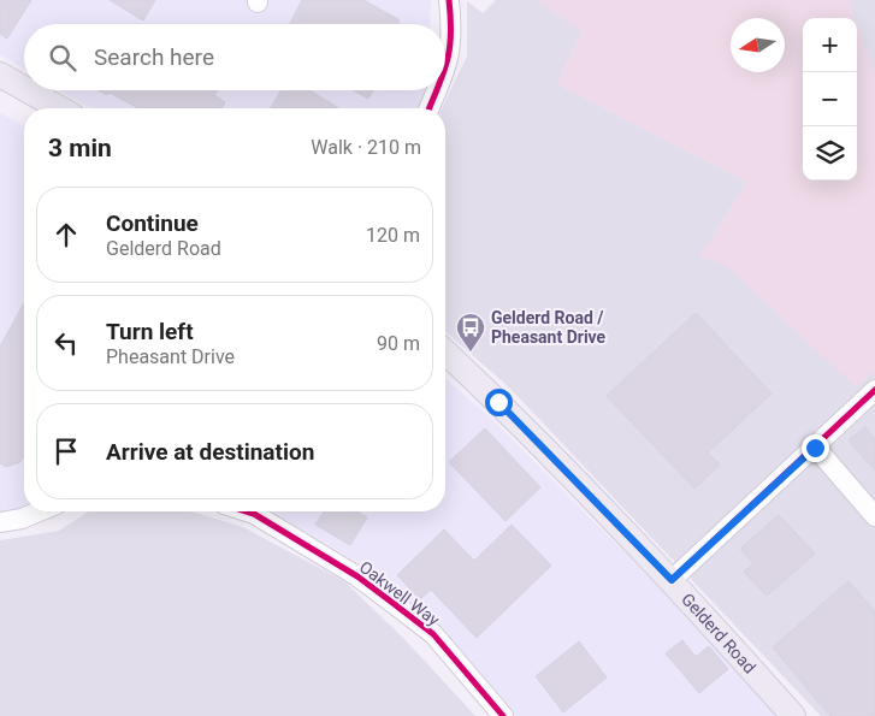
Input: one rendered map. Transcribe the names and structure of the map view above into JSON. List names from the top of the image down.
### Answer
{
  "streets": {
    "main road": ["Gelderd Road"],
    "street": ["Oakwell Way"]
  },
  "places": {
    "bus stop": ["Gelderd Road / Pheasant Drive"]
  },
  "north": "left",
  "page": {
    "map_buttons": ["+", "−"],
    "search": "Search here",
    "heading": ["3 min", "Walk · 210 m"],
    "list": [
      ["Continue", "Gelderd Road", "120 m"],
      ["Turn left", "Pheasant Drive", "90 m"],
      "Arrive at destination"
    ]
  }
}
